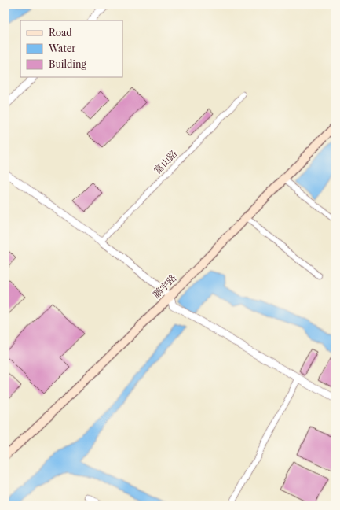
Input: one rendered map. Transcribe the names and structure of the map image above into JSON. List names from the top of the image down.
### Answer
{
  "streets": {
    "main road": ["鹏宇路"],
    "street": ["富山路"]
  },
  "legend": ["Road", "Water", "Building"]
}
